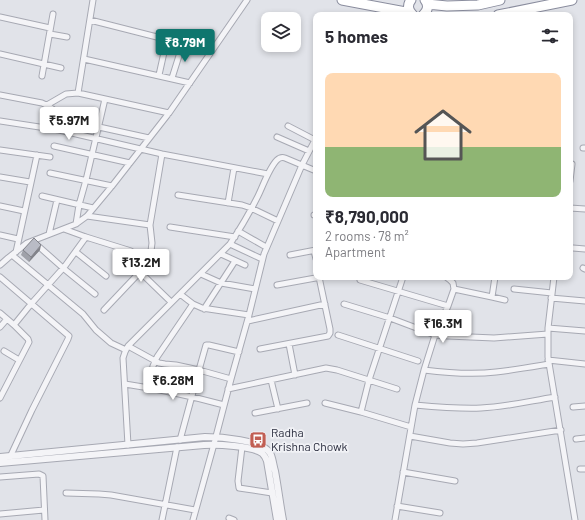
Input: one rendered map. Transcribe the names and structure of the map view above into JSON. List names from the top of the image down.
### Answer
{
  "places": {
    "bus stop": ["Radha Krishna Chowk"]
  },
  "page": {
    "heading": "5 homes",
    "price": [
      "₹8.79M",
      "₹5.97M",
      "₹13.2M",
      "₹16.3M",
      "₹6.28M"
    ],
    "list": [
      {
        "name": "₹8,790,000",
        "note": "2 rooms · 78 m² · Apartment"
      }
    ]
  }
}
